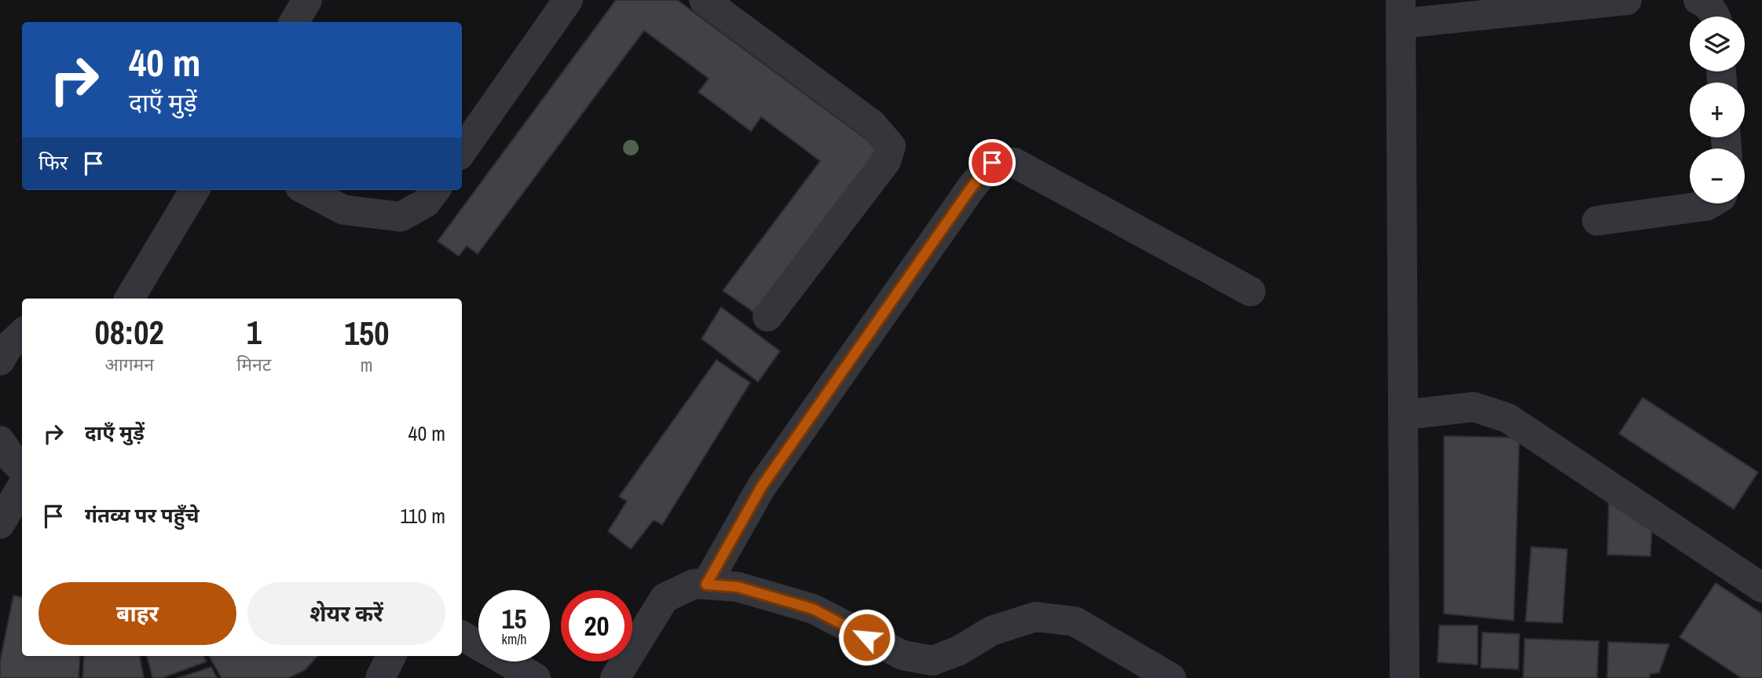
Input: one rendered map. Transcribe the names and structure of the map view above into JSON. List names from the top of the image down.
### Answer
{
  "page": {
    "map_buttons": ["+", "−"],
    "turn": ["40 m", "दाएँ मुड़ें"],
    "then": "फिर",
    "eta": [
      "08:02",
      "आगमन",
      "1",
      "मिनट",
      "150",
      "m"
    ],
    "list": [
      {
        "name": "दाएँ मुड़ें",
        "value": "40 m"
      },
      {
        "name": "गंतव्य पर पहुँचे",
        "value": "110 m"
      }
    ],
    "buttons": ["बाहर", "शेयर करें"],
    "speed": "15 km/h",
    "limit": "20"
  }
}
